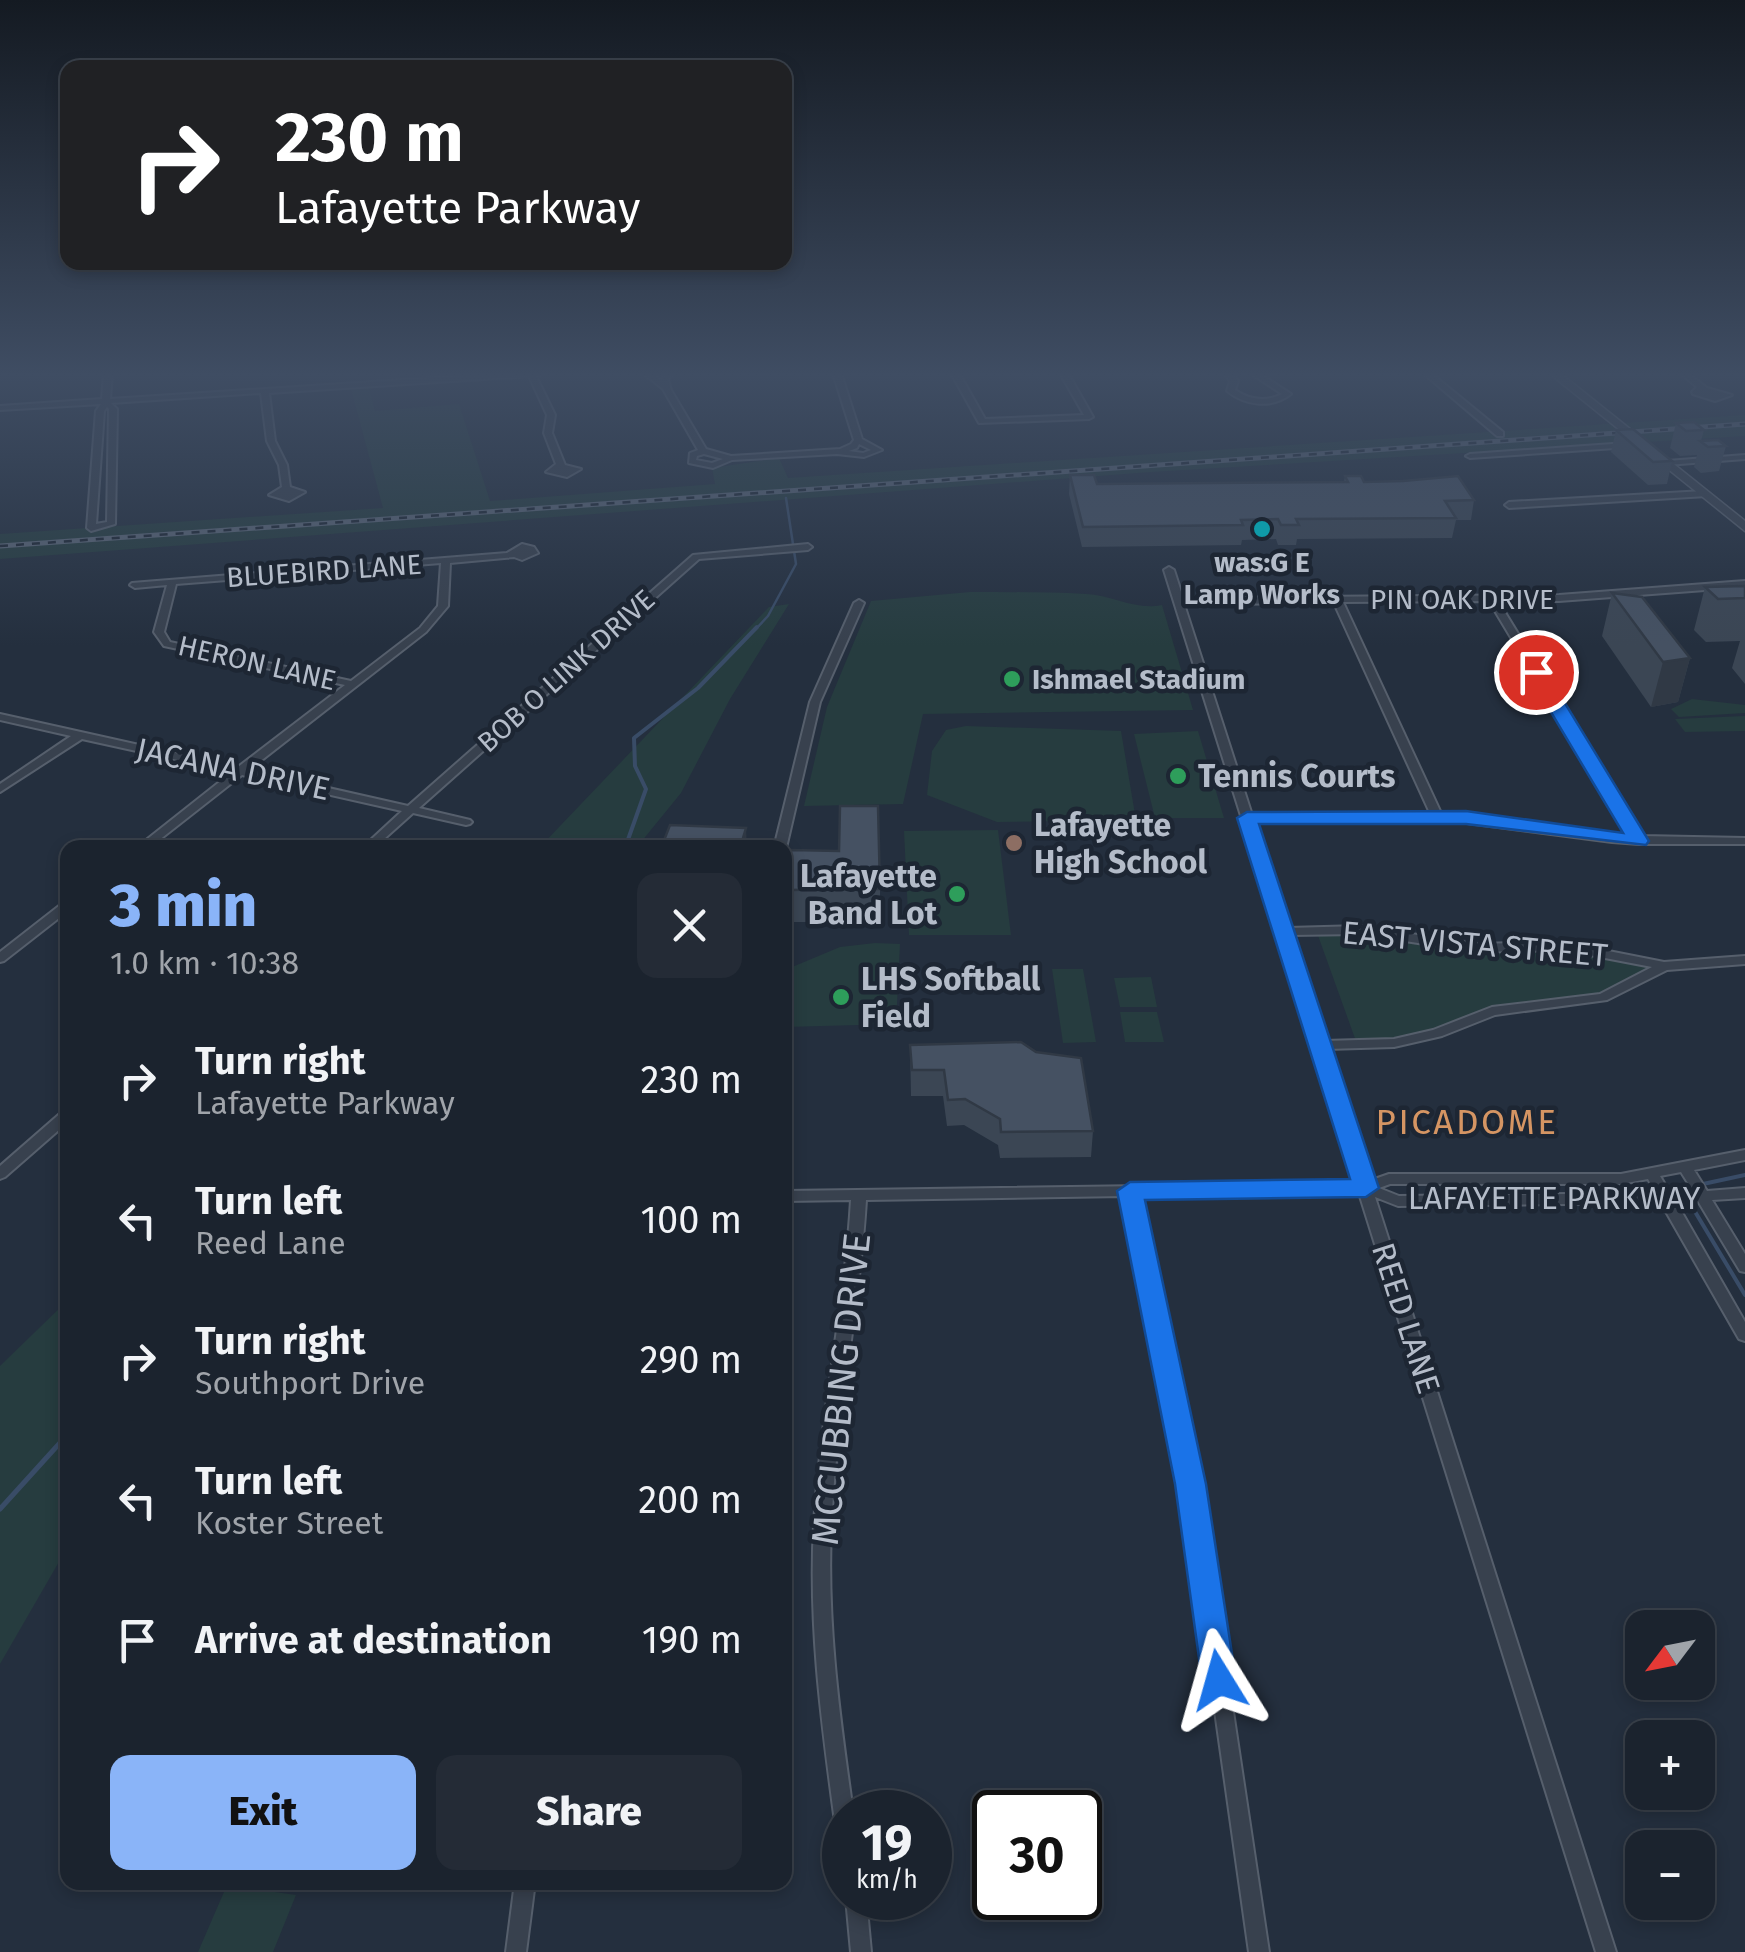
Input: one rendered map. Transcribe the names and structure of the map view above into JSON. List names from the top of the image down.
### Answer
{
  "streets": {
    "street": [
      "BLUEBIRD LANE",
      "PIN OAK DRIVE",
      "HERON LANE",
      "BOB O LINK DRIVE",
      "JACANA DRIVE",
      "EAST VISTA STREET",
      "LAFAYETTE PARKWAY",
      "REED LANE",
      "MCCUBBING DRIVE"
    ]
  },
  "crossings": [
    ["BLUEBIRD LANE", "HERON LANE"],
    ["PIN OAK DRIVE", "REED LANE"],
    ["BOB O LINK DRIVE", "JACANA DRIVE"],
    ["EAST VISTA STREET", "REED LANE"],
    ["LAFAYETTE PARKWAY", "REED LANE"],
    ["LAFAYETTE PARKWAY", "MCCUBBING DRIVE"]
  ],
  "districts": ["PICADOME"],
  "places": [
    "was:G E Lamp Works",
    "Ishmael Stadium",
    "Tennis Courts",
    "Lafayette High School",
    "Lafayette Band Lot",
    "LHS Softball Field"
  ],
  "north": "bottom left",
  "page": {
    "turn": ["230 m", "Lafayette Parkway"],
    "heading": ["3 min", "1.0 km · 10:38"],
    "list": [
      {
        "name": "Turn right",
        "note": "Lafayette Parkway",
        "value": "230 m"
      },
      {
        "name": "Turn left",
        "note": "Reed Lane",
        "value": "100 m"
      },
      {
        "name": "Turn right",
        "note": "Southport Drive",
        "value": "290 m"
      },
      {
        "name": "Turn left",
        "note": "Koster Street",
        "value": "200 m"
      },
      {
        "name": "Arrive at destination",
        "value": "190 m"
      }
    ],
    "map_buttons": ["+", "−"],
    "buttons": ["Exit", "Share"],
    "speed": "19 km/h",
    "limit": "30"
  }
}
